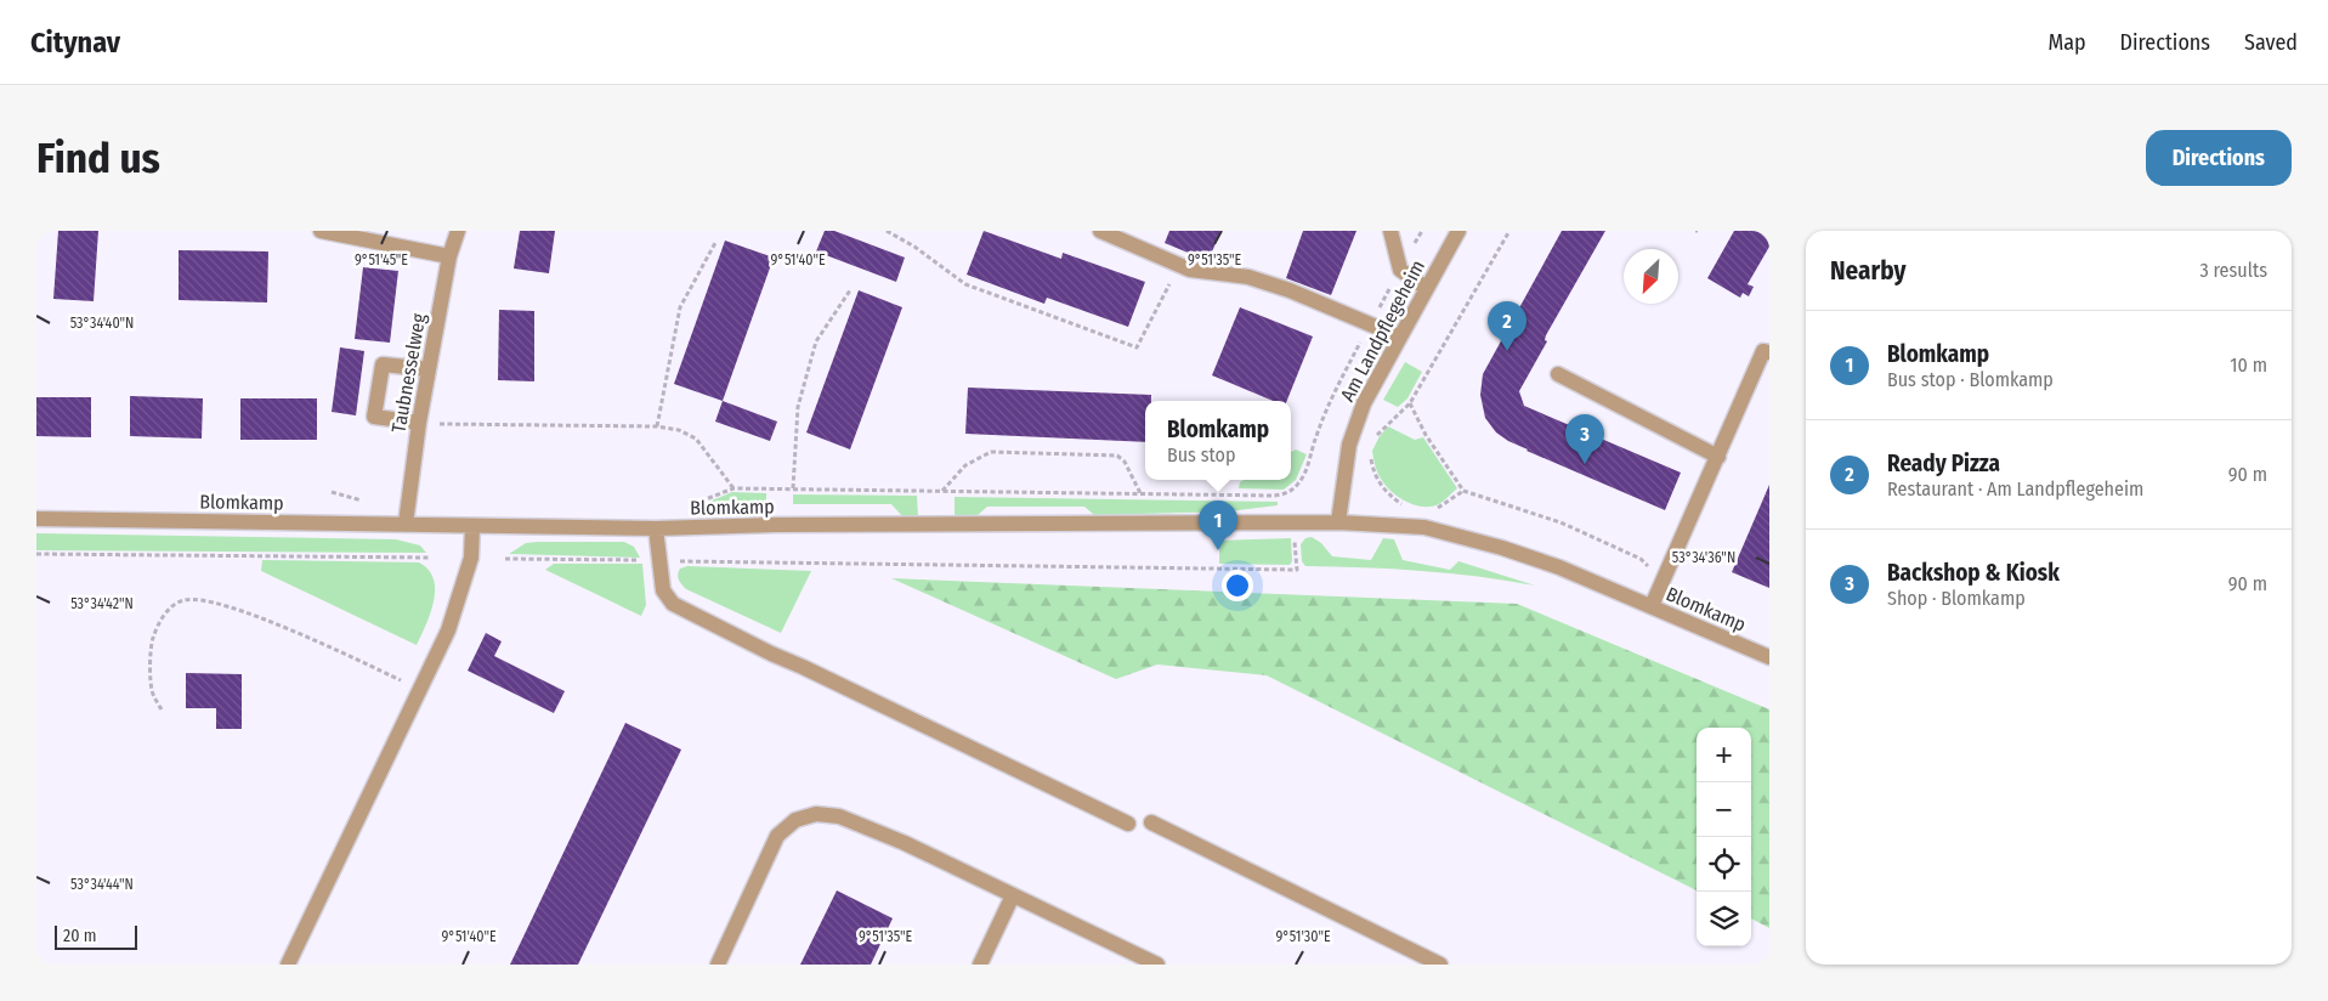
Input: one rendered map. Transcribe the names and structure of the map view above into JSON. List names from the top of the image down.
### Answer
{
  "streets": {
    "street": ["Am Landpflegeheim", "Taubnesselweg", "Blomkamp"]
  },
  "crossings": [
    ["Am Landpflegeheim", "Blomkamp"],
    ["Taubnesselweg", "Blomkamp"]
  ],
  "scale_bar": "20 m",
  "north": "bottom left",
  "page": {
    "header": "Citynav",
    "nav": ["Map", "Directions", "Saved"],
    "buttons": "Directions",
    "title": "Find us",
    "heading": ["Nearby", "3 results"],
    "pins": ["2", "3", "1"],
    "list": [
      {
        "mark": "1",
        "name": "Blomkamp",
        "note": "Bus stop · Blomkamp",
        "value": "10 m"
      },
      {
        "mark": "2",
        "name": "Ready Pizza",
        "note": "Restaurant · Am Landpflegeheim",
        "value": "90 m"
      },
      {
        "mark": "3",
        "name": "Backshop & Kiosk",
        "note": "Shop · Blomkamp",
        "value": "90 m"
      }
    ],
    "popup": ["Blomkamp", "Bus stop"],
    "map_buttons": ["+", "−"],
    "scale": "20 m"
  },
  "coordinates": [
    "9°51'45\"E",
    "9°51'40\"E",
    "9°51'35\"E",
    "53°34'40\"N",
    "53°34'36\"N",
    "53°34'42\"N",
    "53°34'44\"N",
    "9°51'30\"E"
  ]
}
